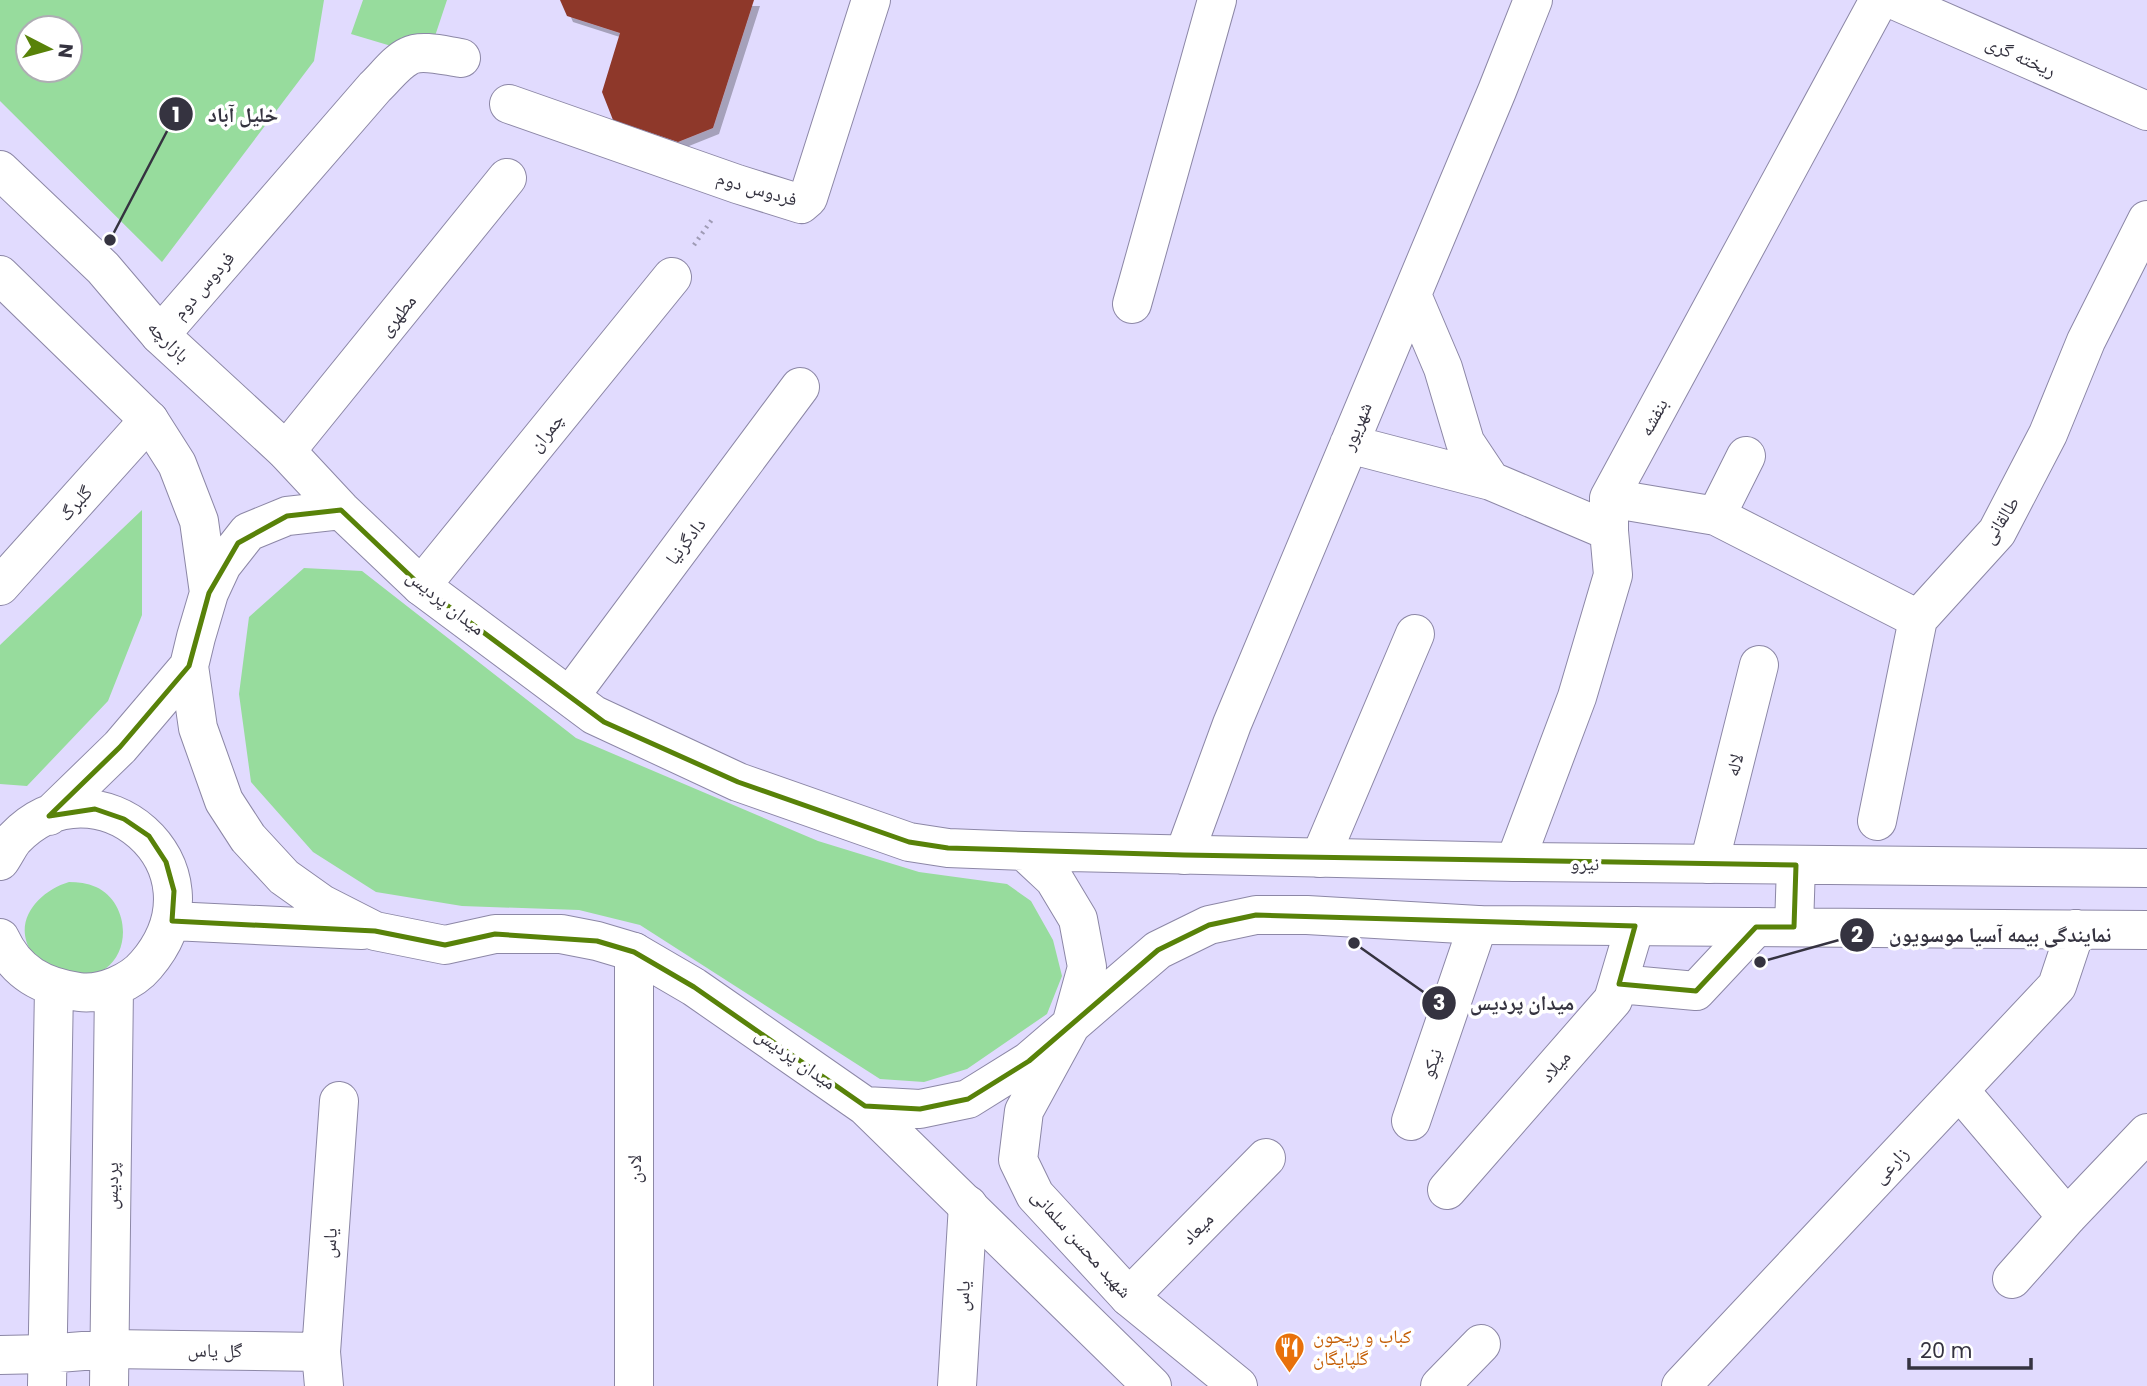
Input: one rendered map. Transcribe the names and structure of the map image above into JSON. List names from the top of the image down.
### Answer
{
  "streets": {
    "street": [
      "ریخته گری",
      "فردوس دوم",
      "مطهری",
      "بازارچه",
      "بنفشه",
      "شهریور",
      "چمران",
      "گلبرگ",
      "طالقانی",
      "دادگرنیا",
      "میدان پردیس",
      "لاله",
      "نیرو",
      "نیکو",
      "میلاد",
      "زارعی",
      "لادن",
      "پردیس",
      "میعاد",
      "یاس",
      "شهید محسن سلمانی",
      "گل یاس"
    ]
  },
  "crossings": [
    ["فردوس دوم", "بازارچه"],
    ["مطهری", "بازارچه"],
    ["بازارچه", "میدان پردیس"],
    ["شهریور", "نیرو"],
    ["چمران", "میدان پردیس"],
    ["دادگرنیا", "میدان پردیس"],
    ["میدان پردیس", "نیرو"],
    ["میدان پردیس", "لادن"],
    ["لاله", "نیرو"],
    ["پردیس", "گل یاس"],
    ["میعاد", "شهید محسن سلمانی"],
    ["یاس", "گل یاس"]
  ],
  "places": {
    "other": ["خلیل آباد", "میدان پردیس", "نمایندگی بیمه آسیا موسویون"],
    "restaurant": ["کباب و ریحون گلپایگان"]
  },
  "scale_bar": "20 m",
  "north": "right"
}
